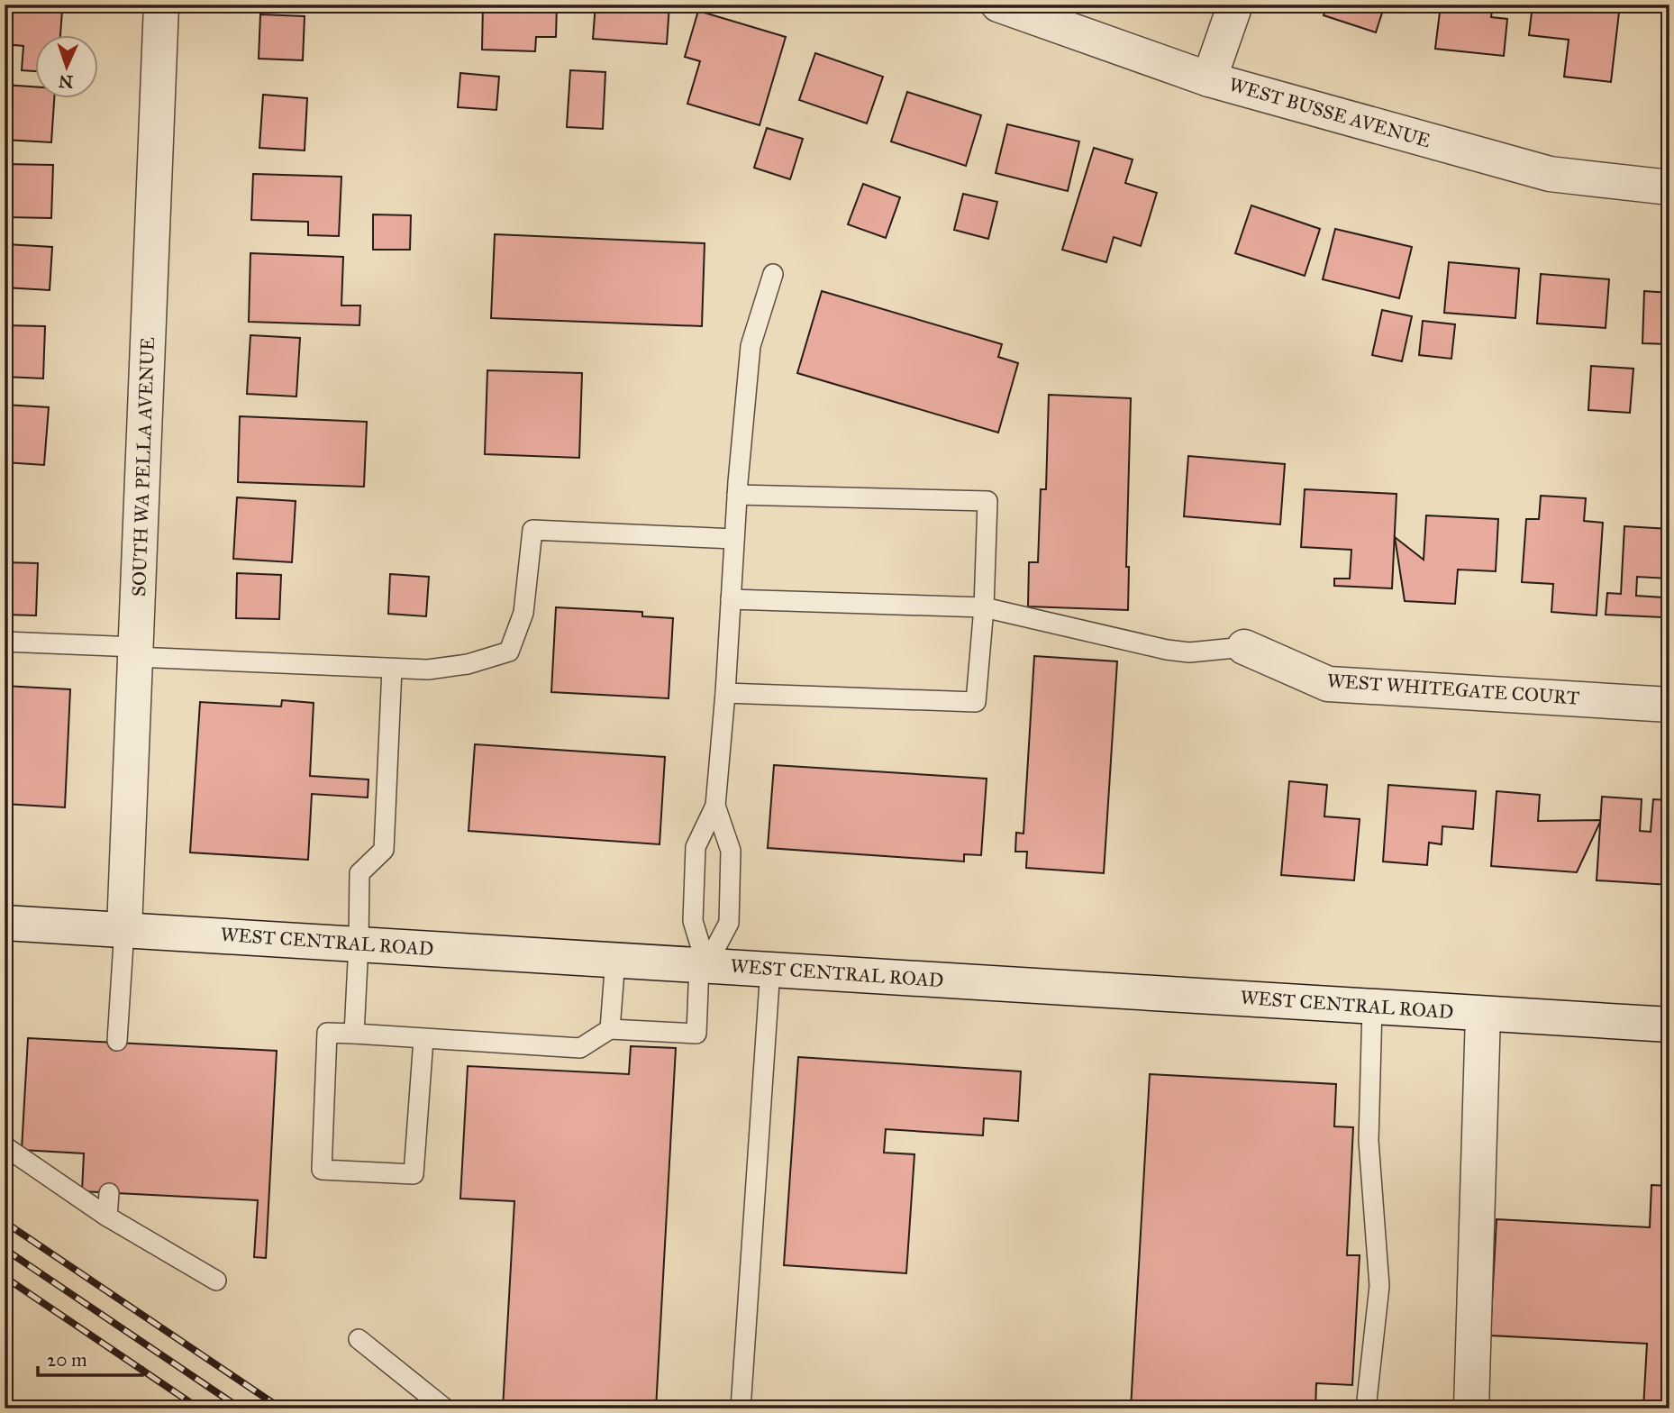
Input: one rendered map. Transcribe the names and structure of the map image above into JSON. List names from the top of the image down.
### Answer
{
  "streets": {
    "street": [
      "WEST BUSSE AVENUE",
      "SOUTH WA PELLA AVENUE",
      "WEST WHITEGATE COURT",
      "WEST CENTRAL ROAD"
    ]
  },
  "crossings": [
    ["SOUTH WA PELLA AVENUE", "WEST CENTRAL ROAD"]
  ],
  "scale_bar": "20 m",
  "north": "bottom"
}
